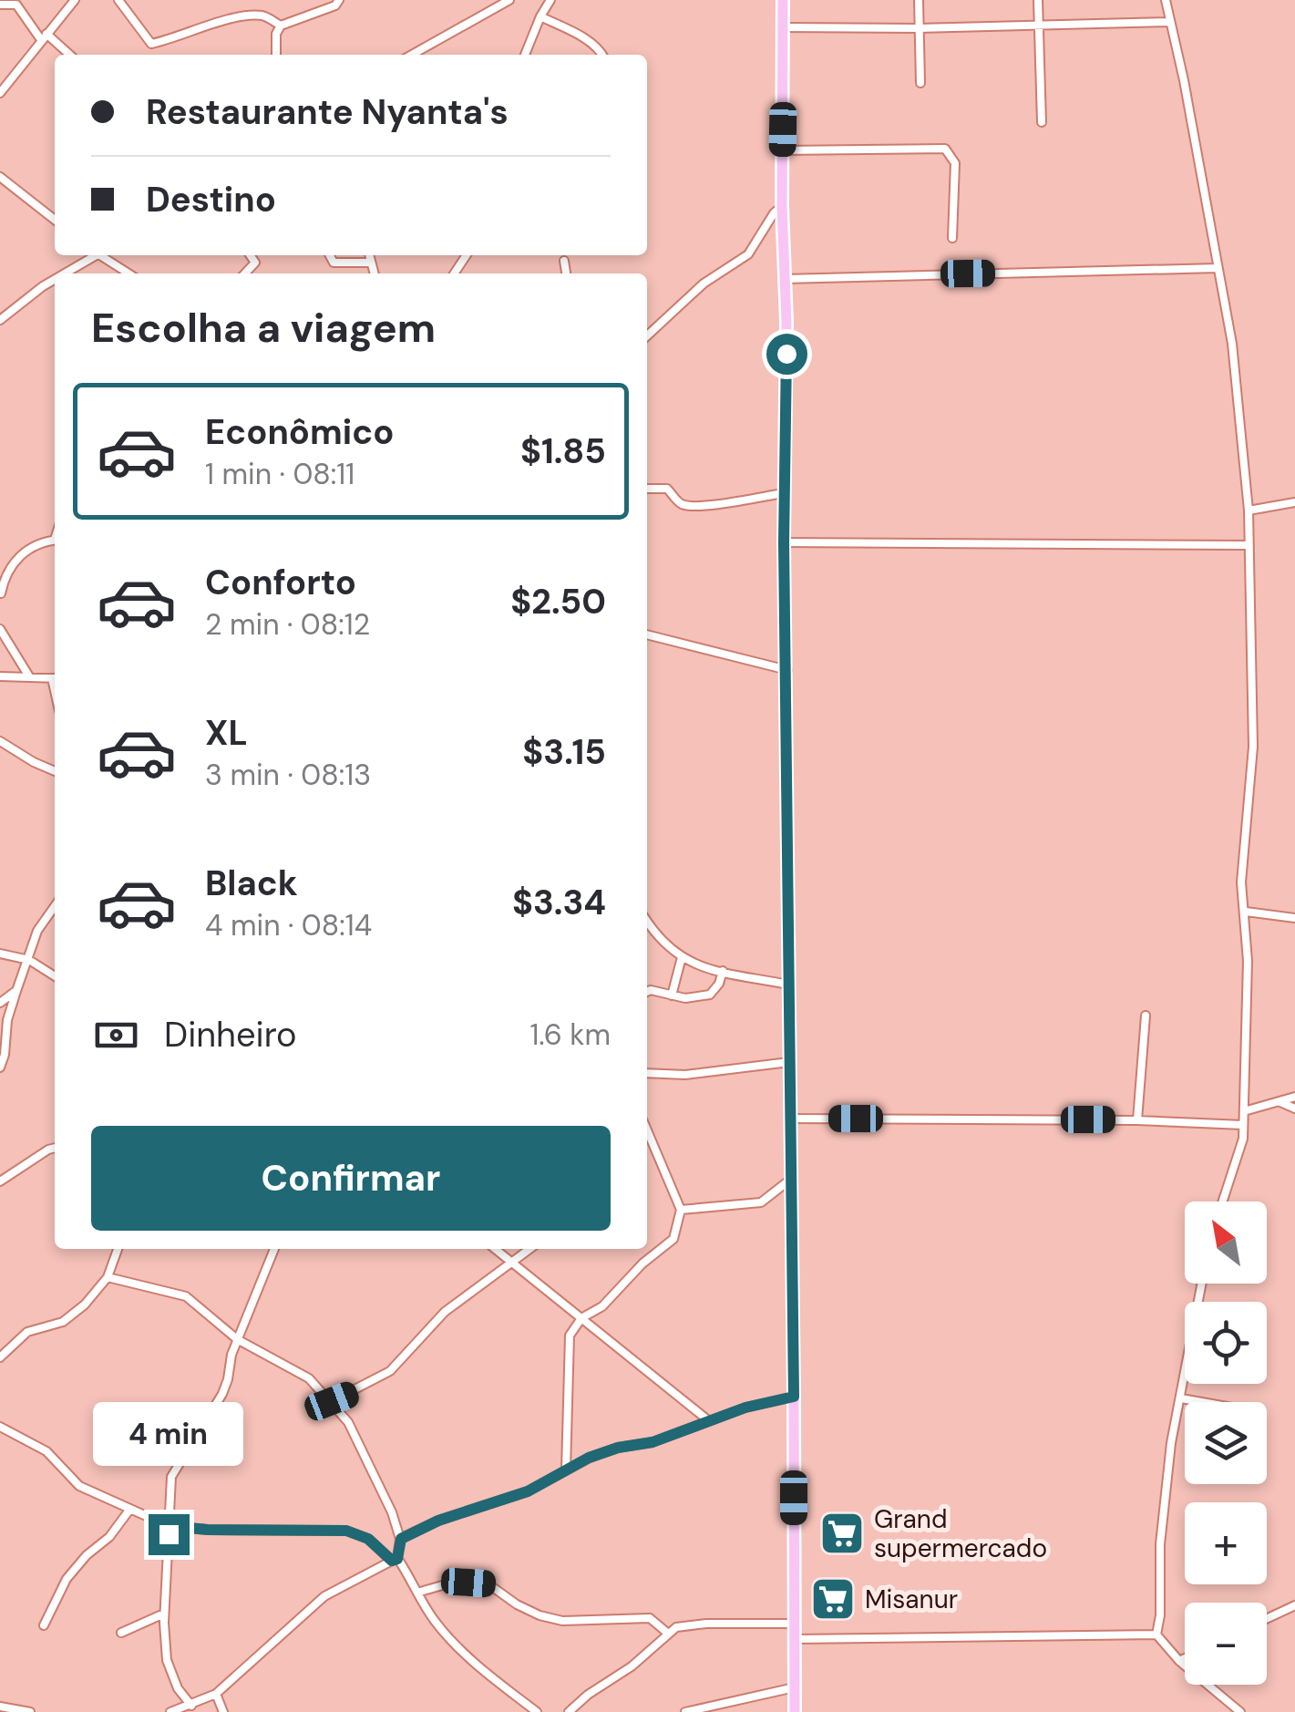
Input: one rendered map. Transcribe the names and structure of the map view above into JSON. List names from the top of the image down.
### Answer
{
  "places": {
    "supermarket": ["Grand supermercado", "Misanur"]
  },
  "north": "top left",
  "page": {
    "banner": ["Restaurante Nyanta's", "Destino"],
    "heading": "Escolha a viagem",
    "list": [
      {
        "name": "Econômico",
        "note": "1 min · 08:11",
        "value": "$1.85"
      },
      {
        "name": "Conforto",
        "note": "2 min · 08:12",
        "value": "$2.50"
      },
      {
        "name": "XL",
        "note": "3 min · 08:13",
        "value": "$3.15"
      },
      {
        "name": "Black",
        "note": "4 min · 08:14",
        "value": "$3.34"
      }
    ],
    "pay": ["Dinheiro", "1.6 km"],
    "buttons": "Confirmar",
    "map_buttons": ["+", "−"],
    "bubble": "4 min"
  }
}
